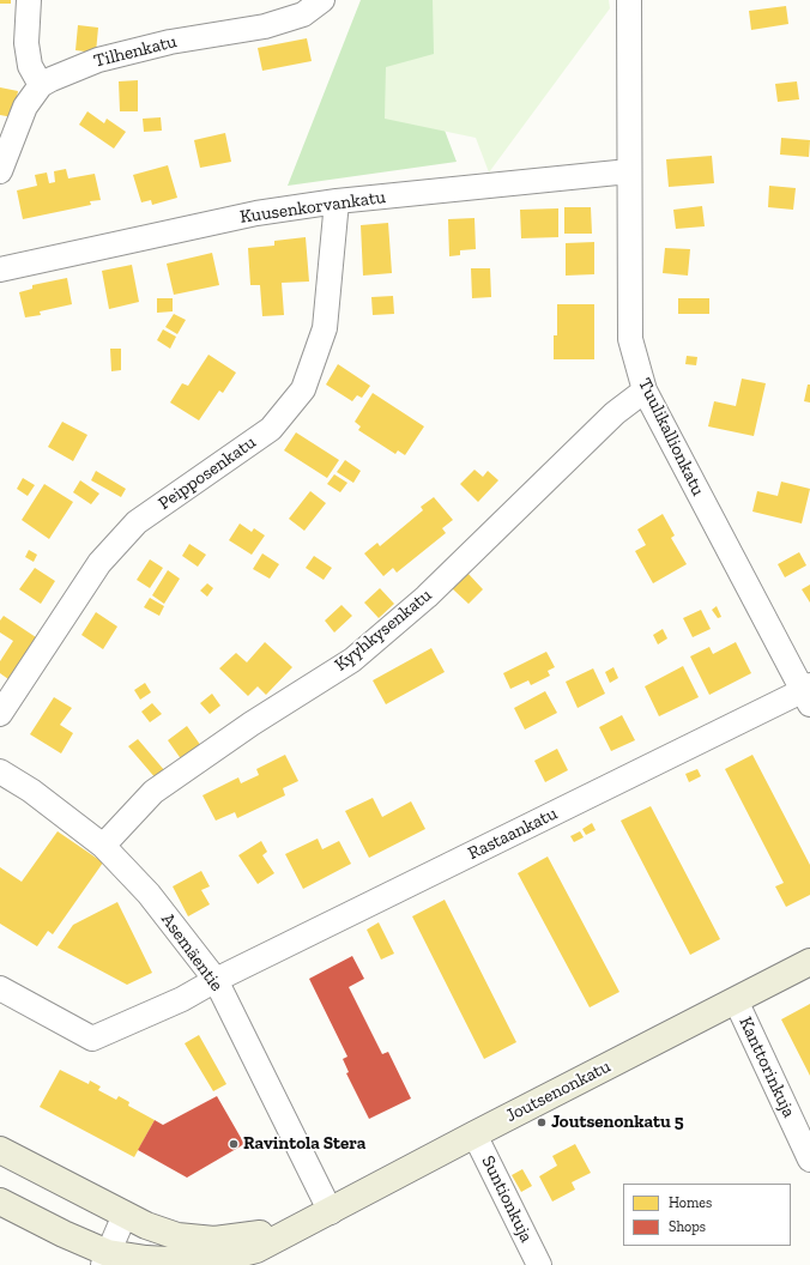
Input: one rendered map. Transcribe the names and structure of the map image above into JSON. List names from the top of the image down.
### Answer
{
  "streets": {
    "main road": ["Joutsenonkatu"],
    "street": [
      "Tilhenkatu",
      "Kuusenkorvankatu",
      "Tuulikallionkatu",
      "Peipposenkatu",
      "Kyyhkysenkatu",
      "Rastaankatu",
      "Asemäentie",
      "Kanttorinkuja",
      "Suntionkuja"
    ]
  },
  "crossings": [
    ["Kuusenkorvankatu", "Tuulikallionkatu"],
    ["Kuusenkorvankatu", "Peipposenkatu"],
    ["Tuulikallionkatu", "Kyyhkysenkatu"],
    ["Tuulikallionkatu", "Rastaankatu"],
    ["Kyyhkysenkatu", "Asemäentie"],
    ["Rastaankatu", "Asemäentie"],
    ["Asemäentie", "Joutsenonkatu"],
    ["Kanttorinkuja", "Joutsenonkatu"],
    ["Joutsenonkatu", "Suntionkuja"]
  ],
  "places": ["Joutsenonkatu 5", "Ravintola Stera"],
  "legend": ["Homes", "Shops"]
}
